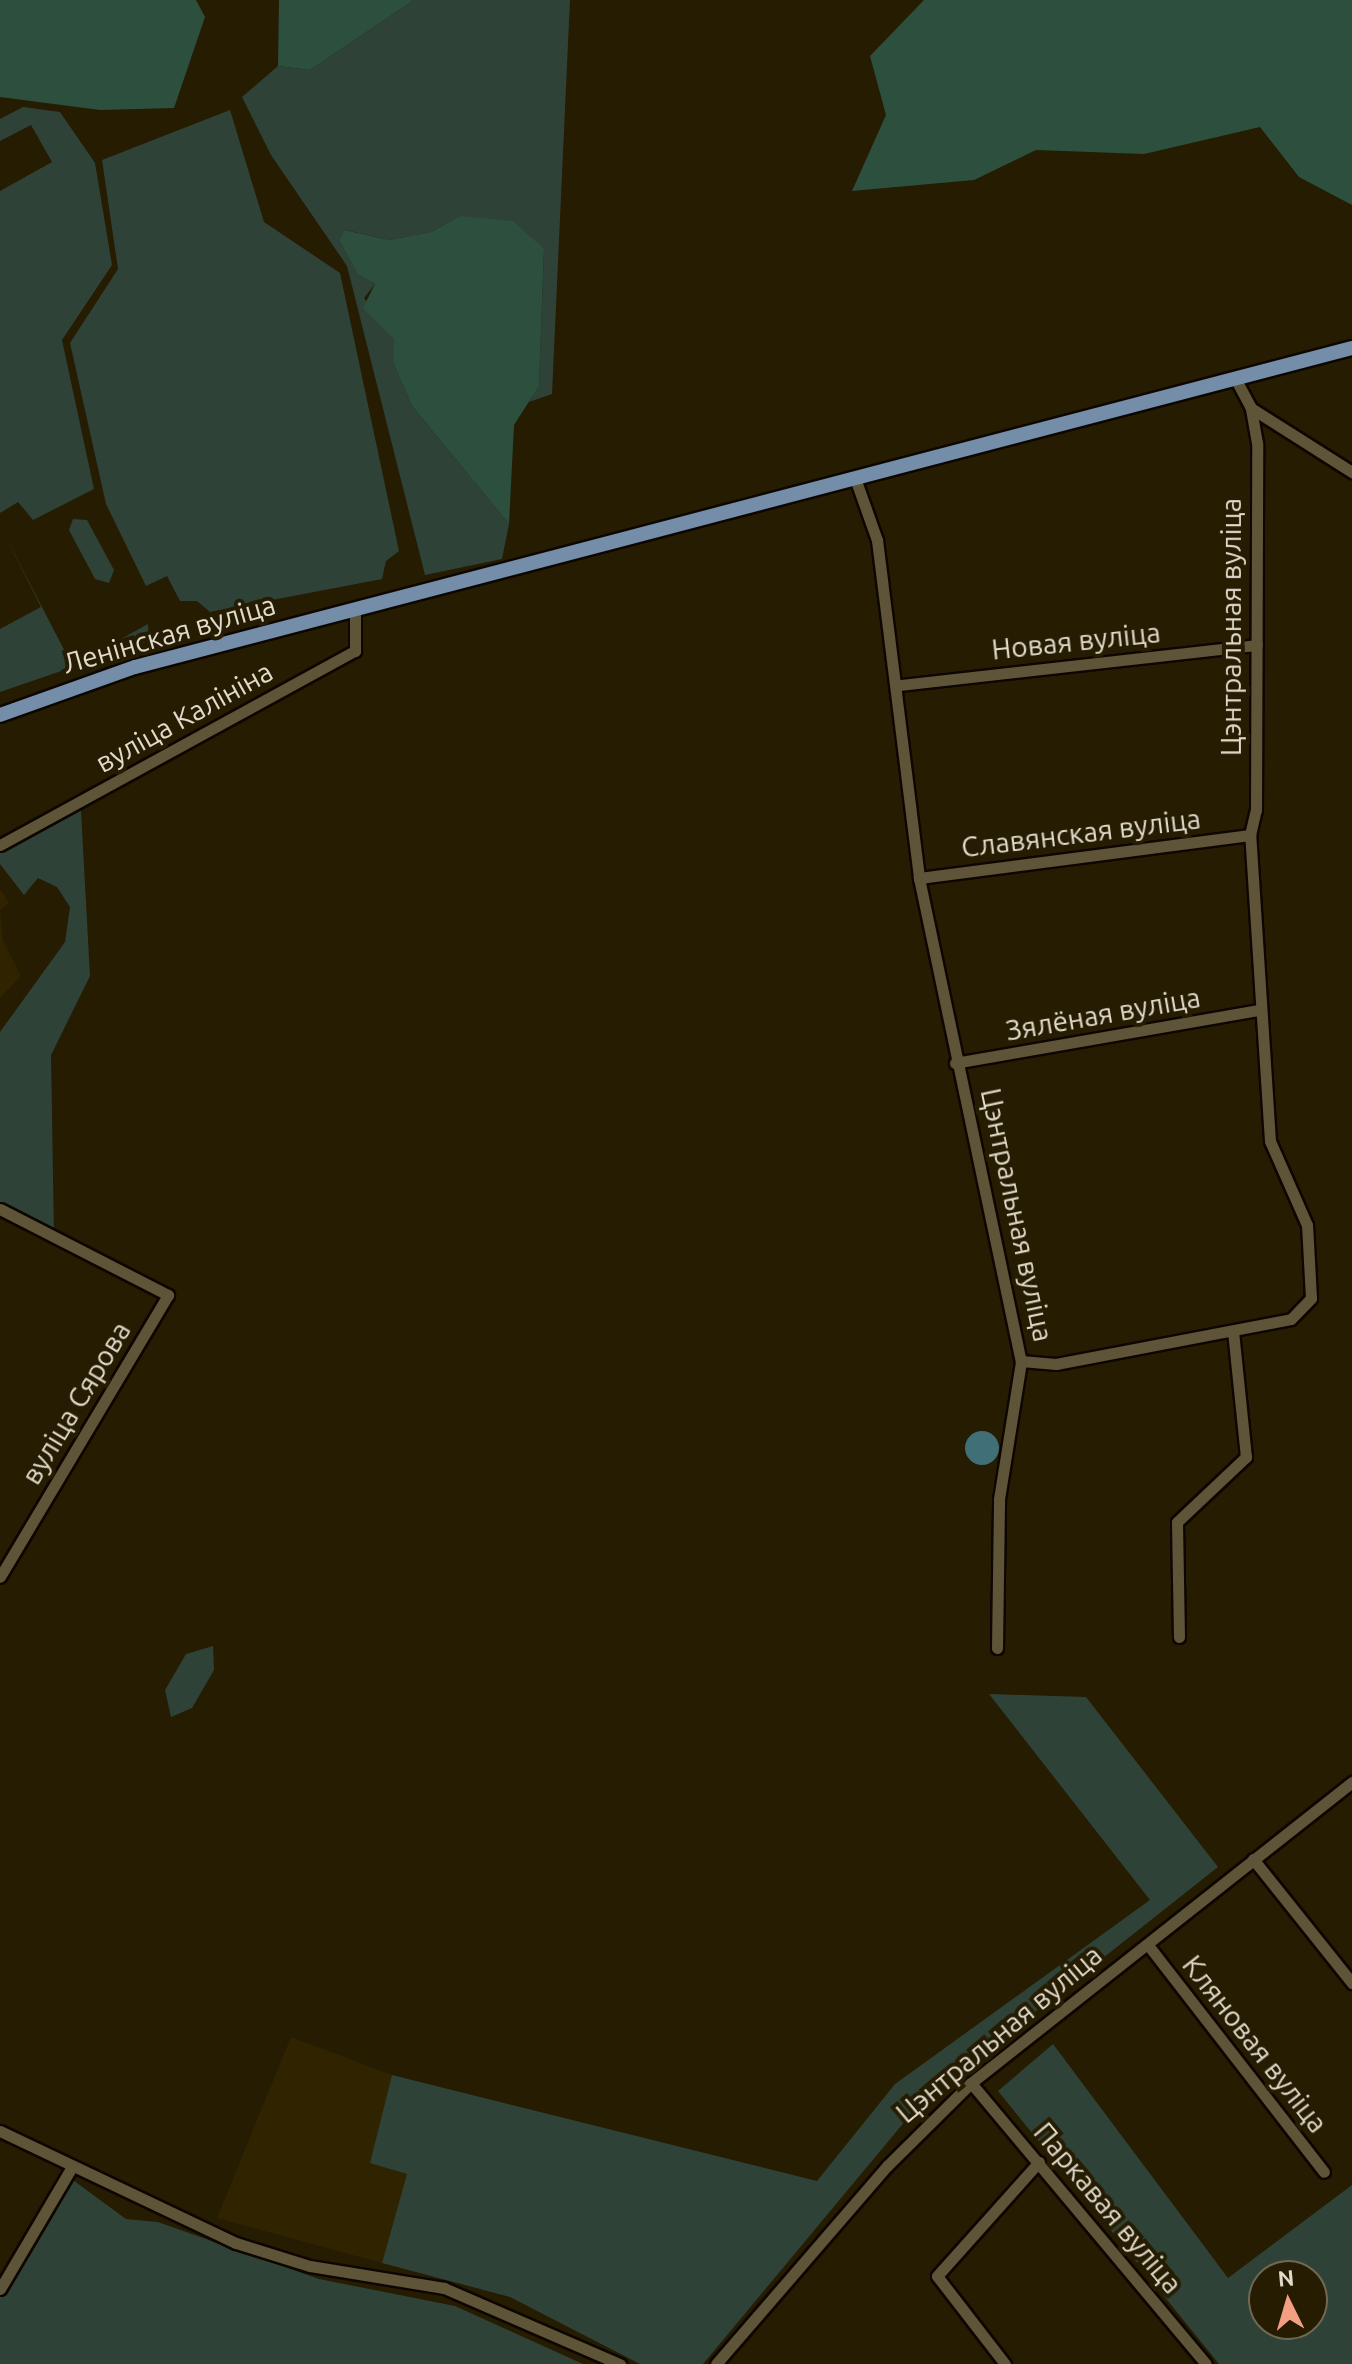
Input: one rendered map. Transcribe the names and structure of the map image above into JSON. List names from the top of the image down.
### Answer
{
  "streets": {
    "main road": ["Ленінская вуліца"],
    "street": [
      "Цэнтральная вуліца",
      "Новая вуліца",
      "вуліца Калініна",
      "Славянская вуліца",
      "Зялёная вуліца",
      "вуліца Сярова",
      "Кляновая вуліца",
      "Паркавая вуліца"
    ]
  },
  "crossings": [
    ["Цэнтральная вуліца", "Ленінская вуліца"],
    ["Цэнтральная вуліца", "Новая вуліца"],
    ["Цэнтральная вуліца", "Славянская вуліца"],
    ["Цэнтральная вуліца", "Зялёная вуліца"],
    ["Цэнтральная вуліца", "Кляновая вуліца"],
    ["Цэнтральная вуліца", "Паркавая вуліца"],
    ["Ленінская вуліца", "вуліца Калініна"]
  ],
  "north": "top"
}
